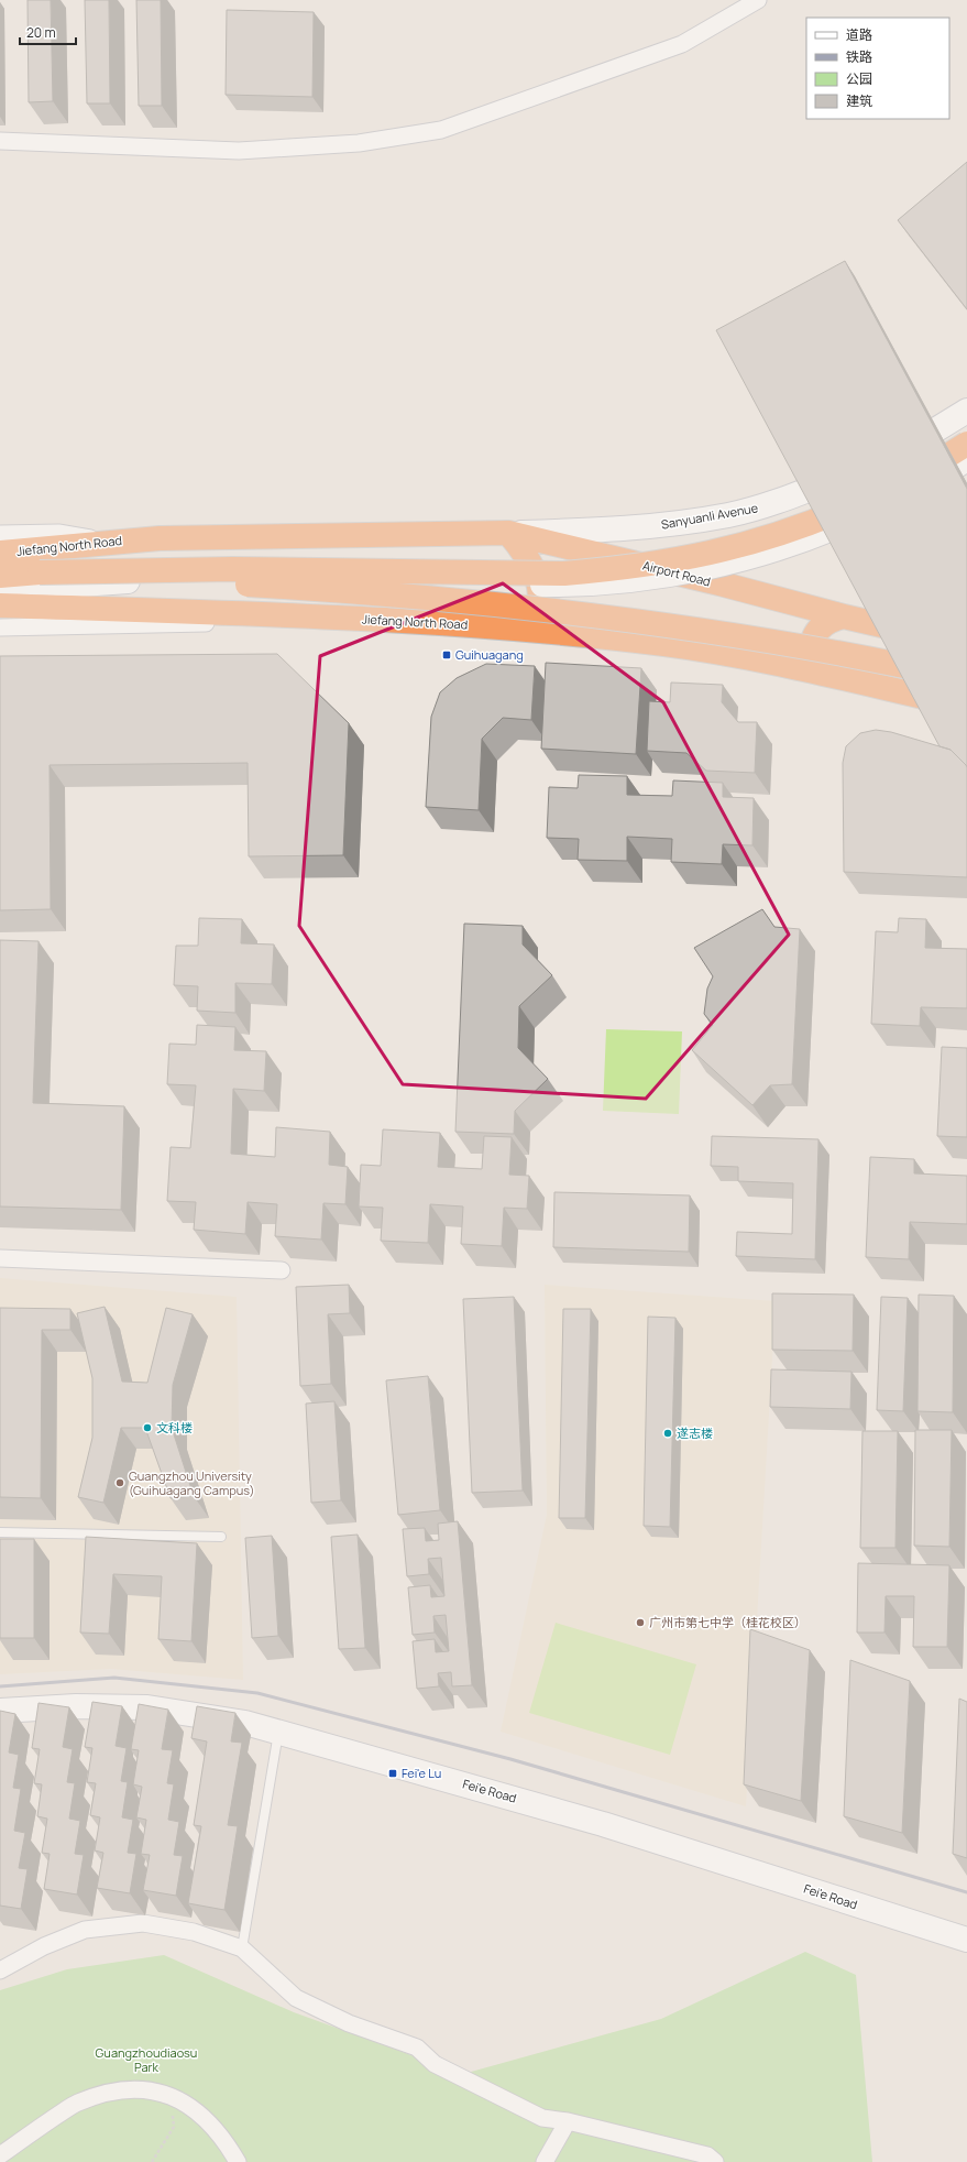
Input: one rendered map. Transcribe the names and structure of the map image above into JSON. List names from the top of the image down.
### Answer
{
  "streets": {
    "highway": ["Jiefang North Road", "Airport Road"],
    "main road": ["Sanyuanli Avenue", "Fei'e Road"]
  },
  "crossings": [
    ["Sanyuanli Avenue", "Jiefang North Road"],
    ["Sanyuanli Avenue", "Airport Road"],
    ["Jiefang North Road", "Airport Road"]
  ],
  "parks": ["Guangzhoudiaosu Park"],
  "places": {
    "transit": ["Guihuagang", "Fei'e Lu"],
    "other": [
      "文科楼",
      "遂志楼",
      "Guangzhou University (Guihuagang Campus)",
      "广州市第七中学（桂花校区）"
    ]
  },
  "legend": [
    "道路",
    "铁路",
    "公园",
    "建筑"
  ],
  "scale_bar": "20 m"
}
